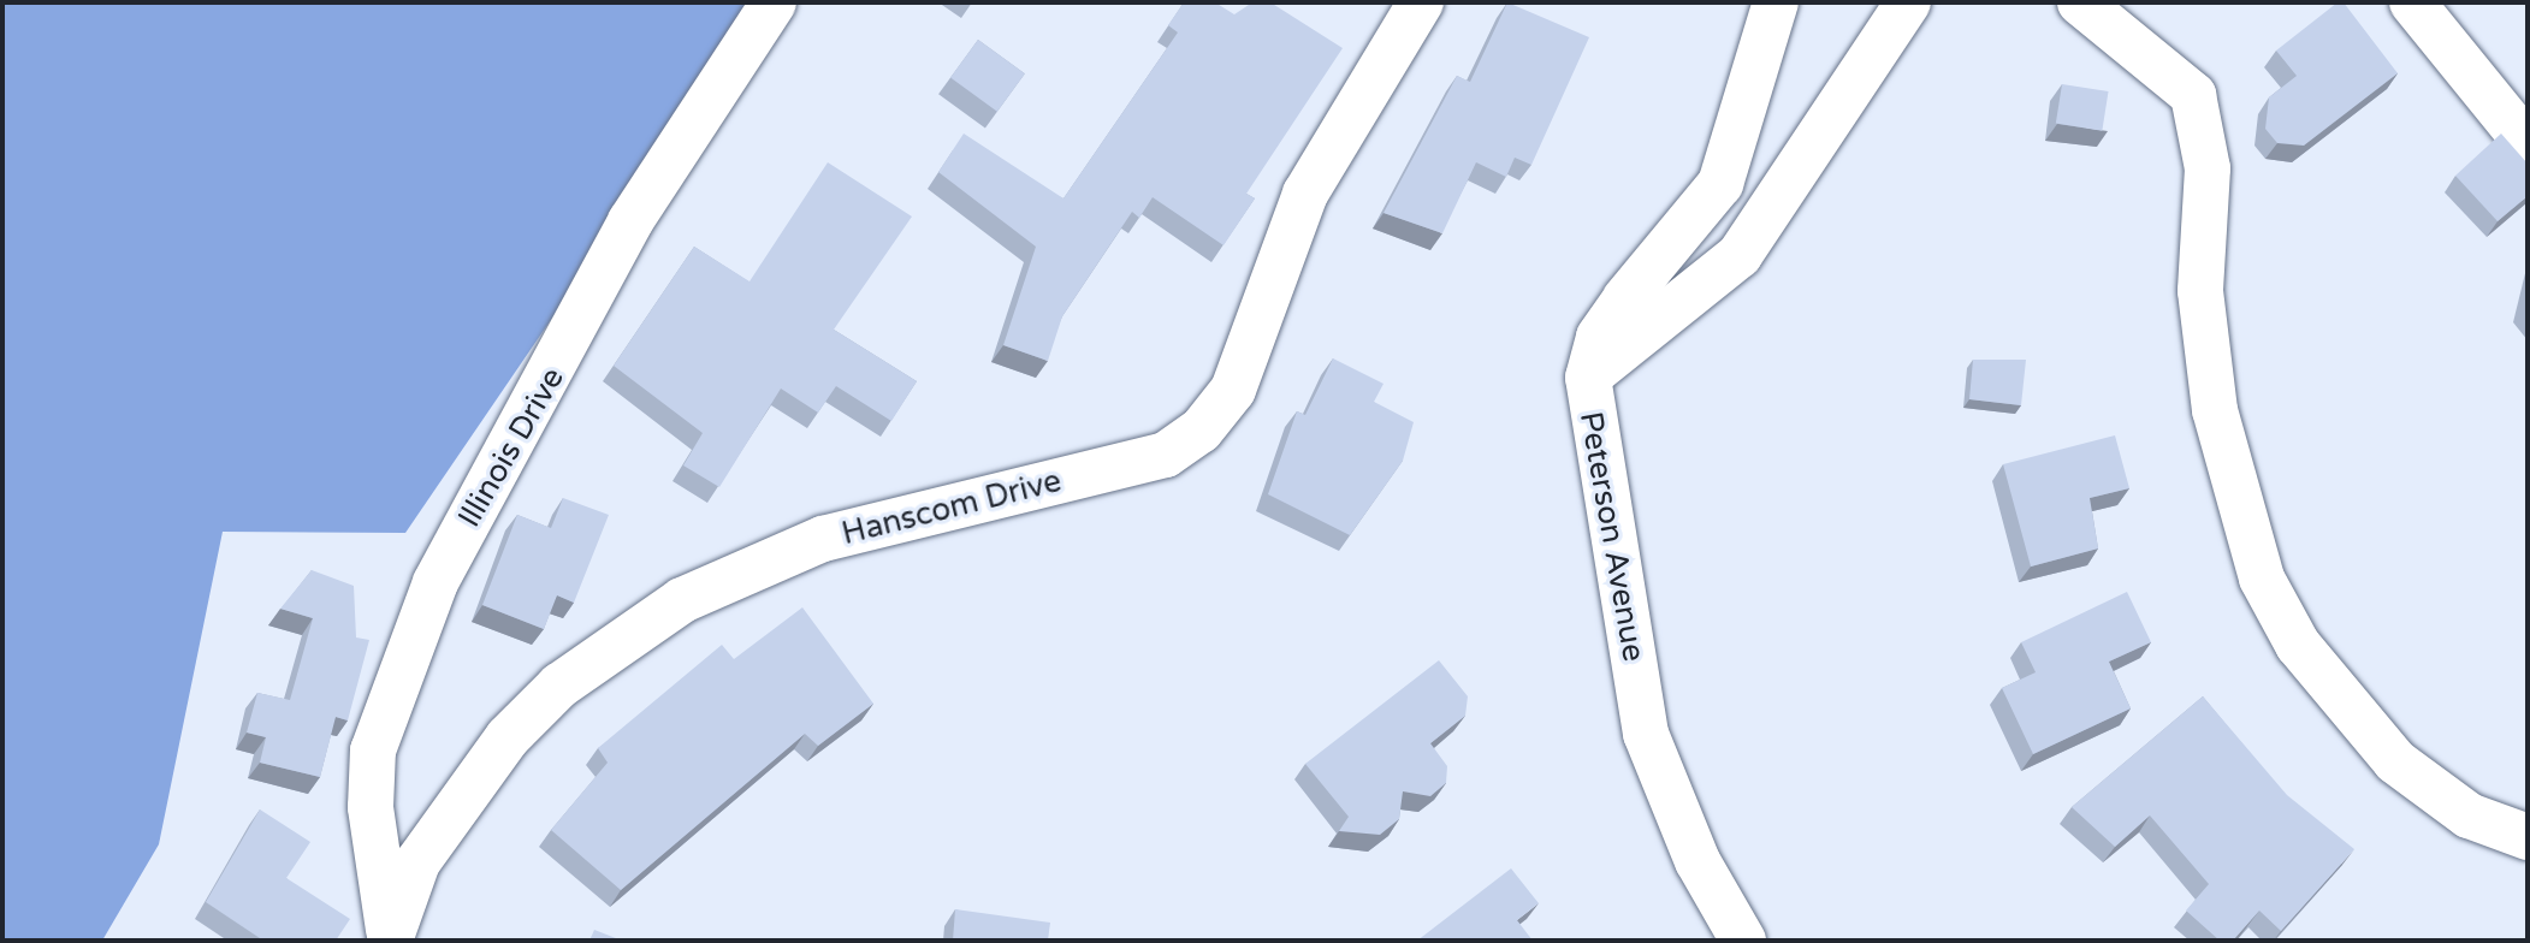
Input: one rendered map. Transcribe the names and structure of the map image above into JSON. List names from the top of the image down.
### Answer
{
  "streets": {
    "street": ["Illinois Drive", "Hanscom Drive", "Peterson Avenue"]
  },
  "crossings": [
    ["Illinois Drive", "Hanscom Drive"]
  ]
}
